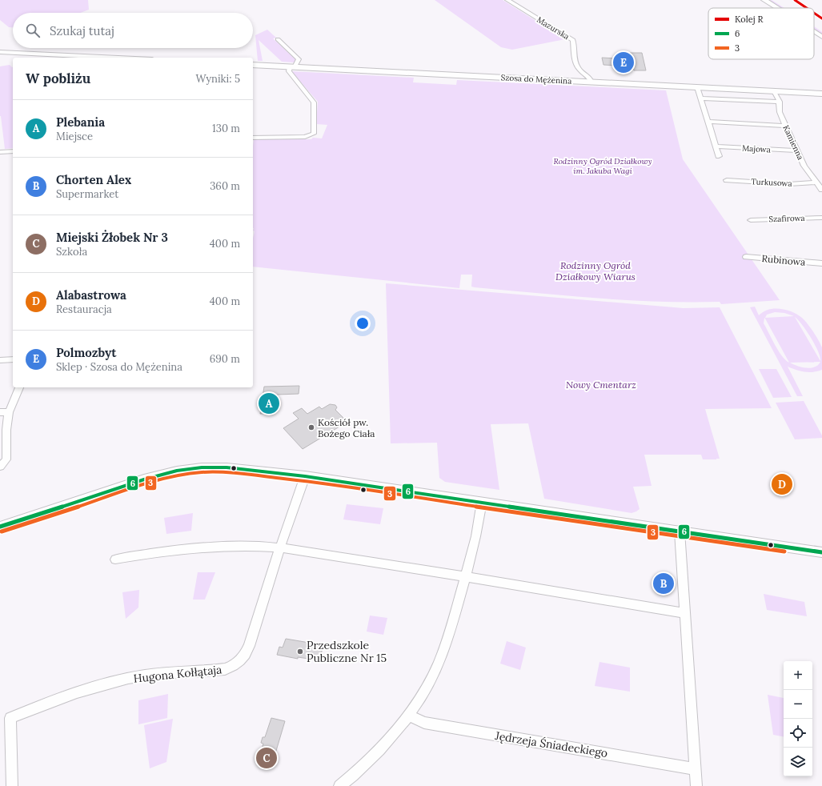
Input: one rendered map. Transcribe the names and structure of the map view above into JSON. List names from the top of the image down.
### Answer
{
  "streets": {
    "main road": ["Szosa do Mężenina"],
    "street": [
      "Mazurska",
      "Kamienna",
      "Majowa",
      "Turkusowa",
      "Szafirowa",
      "Rubinowa",
      "Hugona Kołłątaja",
      "Jędrzeja Śniadeckiego"
    ]
  },
  "crossings": [
    ["Mazurska", "Szosa do Mężenina"],
    ["Szosa do Mężenina", "Kamienna"],
    ["Kamienna", "Majowa"],
    ["Kamienna", "Turkusowa"]
  ],
  "parks": ["Rodzinny Ogród Działkowy im. Jakuba Wagi", "Rodzinny Ogród Działkowy Wiarus", "Nowy Cmentarz"],
  "places": ["Kościół pw. Bożego Ciała", "Przedszkole Publiczne Nr 15"],
  "lines": ["rail line R", "transit line 6", "transit line 3"],
  "legend": ["Kolej R", "6", "3"],
  "page": {
    "search": "Szukaj tutaj",
    "pins": [
      "E",
      "A",
      "D",
      "B",
      "C"
    ],
    "heading": ["W pobliżu", "Wyniki: 5"],
    "list": [
      {
        "mark": "A",
        "name": "Plebania",
        "note": "Miejsce",
        "value": "130 m"
      },
      {
        "mark": "B",
        "name": "Chorten Alex",
        "note": "Supermarket",
        "value": "360 m"
      },
      {
        "mark": "C",
        "name": "Miejski Żłobek Nr 3",
        "note": "Szkoła",
        "value": "400 m"
      },
      {
        "mark": "D",
        "name": "Alabastrowa",
        "note": "Restauracja",
        "value": "400 m"
      },
      {
        "mark": "E",
        "name": "Polmozbyt",
        "note": "Sklep · Szosa do Mężenina",
        "value": "690 m"
      }
    ],
    "map_buttons": ["+", "−"]
  }
}
